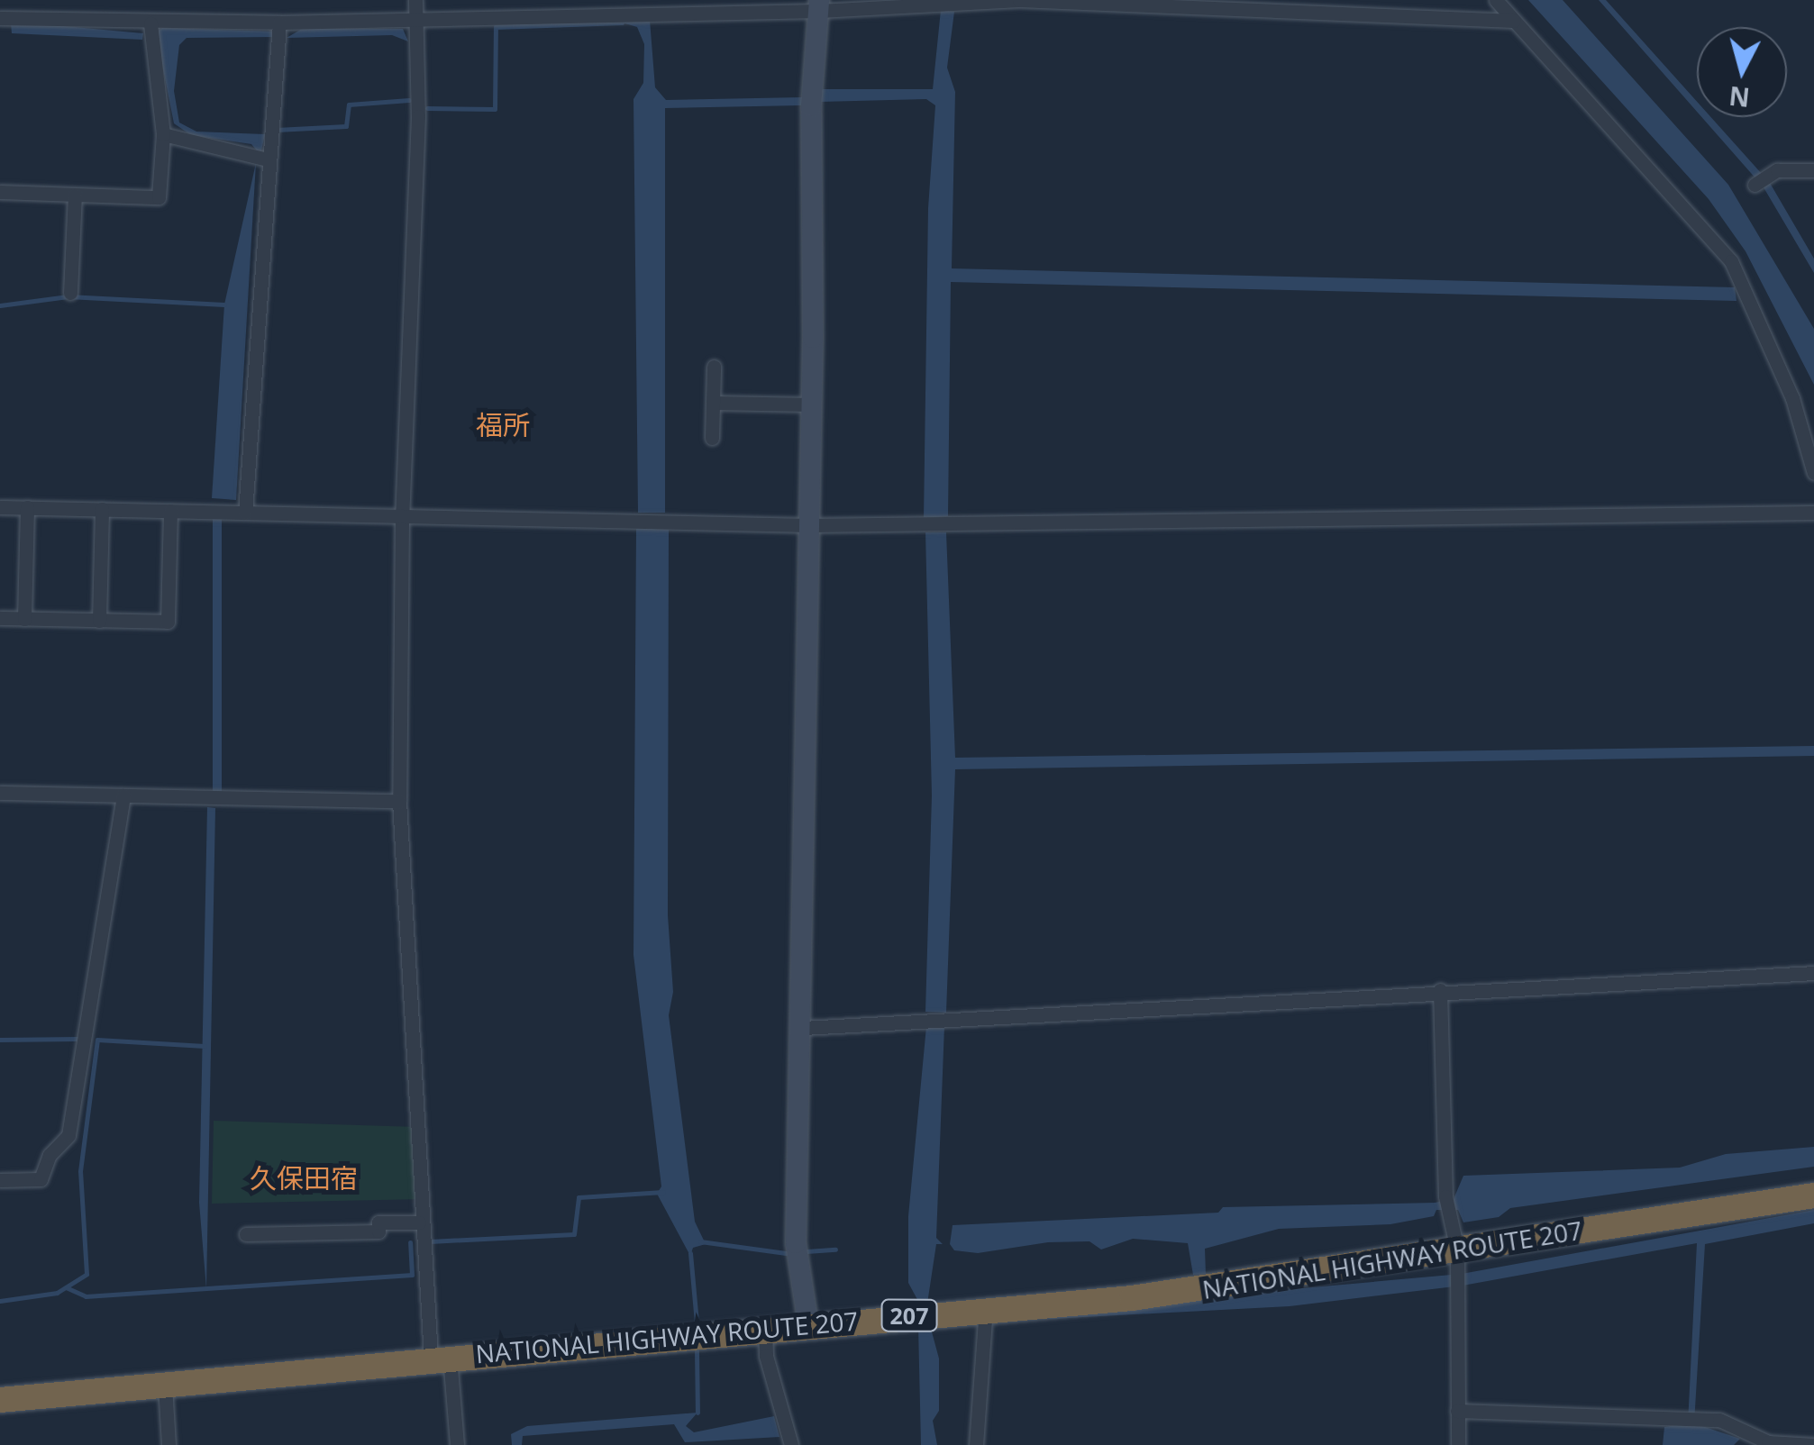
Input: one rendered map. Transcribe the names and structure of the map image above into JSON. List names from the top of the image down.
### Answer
{
  "streets": {
    "highway": ["NATIONAL HIGHWAY ROUTE 207", "207"]
  },
  "districts": ["福所", "久保田宿"],
  "north": "bottom"
}
